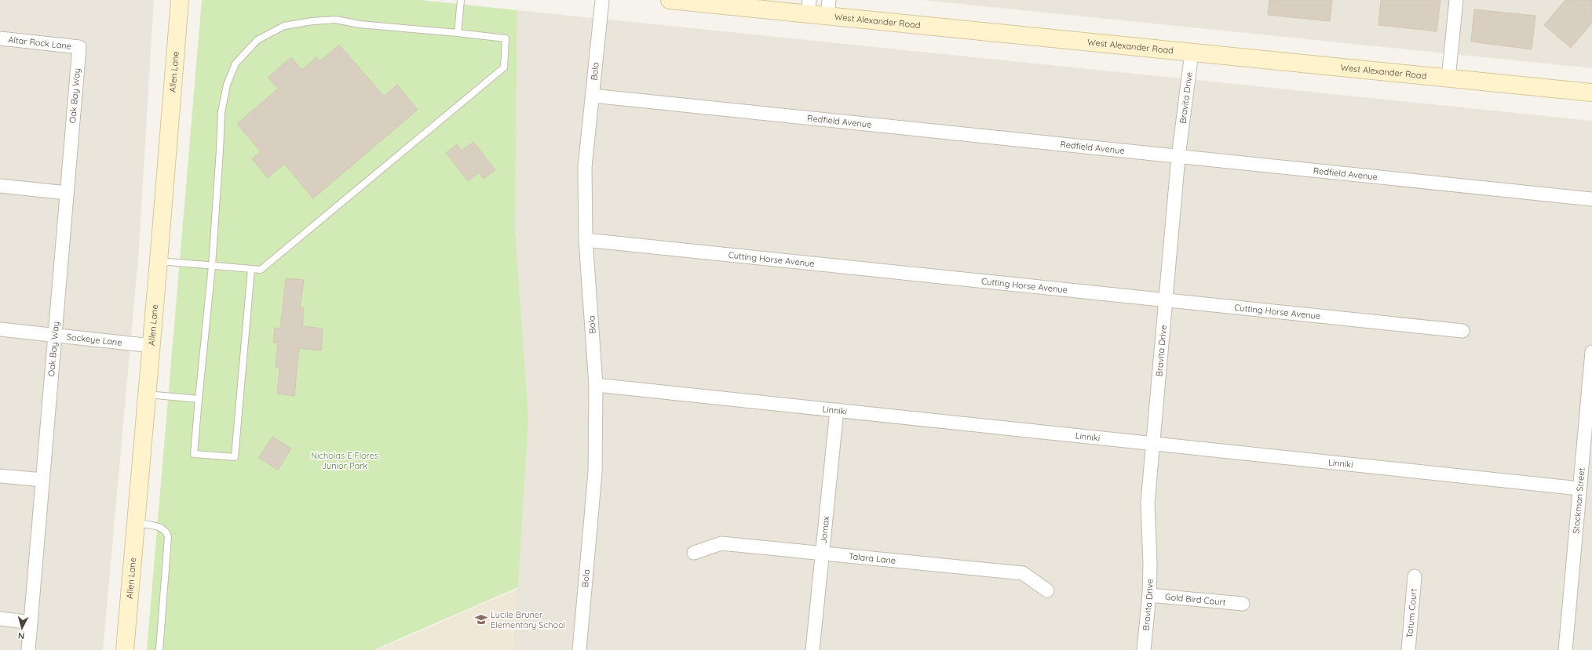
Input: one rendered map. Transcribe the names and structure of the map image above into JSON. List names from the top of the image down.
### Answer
{
  "streets": {
    "main road": ["West Alexander Road", "Allen Lane"],
    "street": [
      "Altar Rock Lane",
      "Bola",
      "Oak Bay Way",
      "Bravita Drive",
      "Redfield Avenue",
      "Cutting Horse Avenue",
      "Sockeye Lane",
      "Linniki",
      "Stockman Street",
      "Jomax",
      "Talara Lane",
      "Gold Bird Court",
      "Tatum Court"
    ]
  },
  "crossings": [
    ["West Alexander Road", "Bravita Drive"],
    ["Altar Rock Lane", "Oak Bay Way"],
    ["Bola", "Redfield Avenue"],
    ["Bola", "Cutting Horse Avenue"],
    ["Bola", "Linniki"],
    ["Allen Lane", "Sockeye Lane"],
    ["Oak Bay Way", "Sockeye Lane"],
    ["Bravita Drive", "Redfield Avenue"],
    ["Bravita Drive", "Cutting Horse Avenue"],
    ["Bravita Drive", "Linniki"],
    ["Bravita Drive", "Gold Bird Court"],
    ["Linniki", "Stockman Street"],
    ["Linniki", "Jomax"],
    ["Jomax", "Talara Lane"]
  ],
  "parks": ["Nicholas E Flores Junior Park"],
  "places": {
    "school or university": ["Lucile Bruner Elementary School"]
  },
  "north": "bottom"
}
